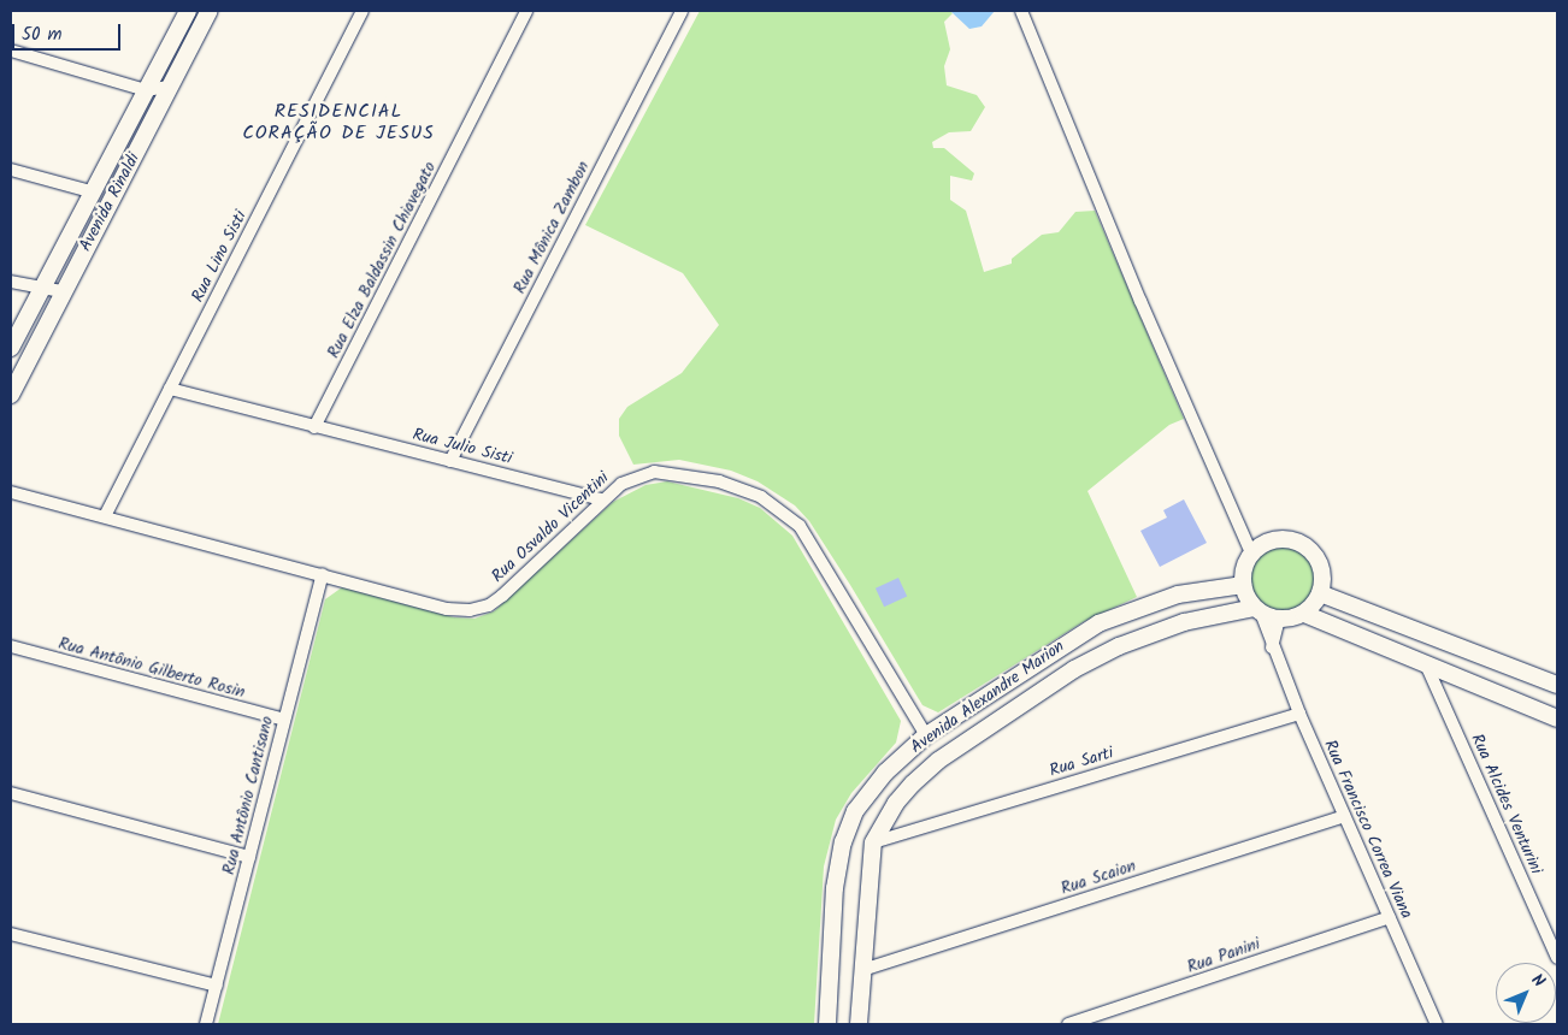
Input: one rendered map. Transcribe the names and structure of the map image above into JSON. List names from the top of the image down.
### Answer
{
  "streets": {
    "street": [
      "Avenida Rinaldi",
      "Rua Mônica Zambon",
      "Rua Lino Sisti",
      "Rua Elza Baldassin Chiavegato",
      "Rua Julio Sisti",
      "Rua Osvaldo Vicentini",
      "Rua Antônio Gilberto Rosin",
      "Avenida Alexandre Marion",
      "Rua Sarti",
      "Rua Antônio Cantisano",
      "Rua Alcides Venturini",
      "Rua Francisco Correa Viana",
      "Rua Scaion",
      "Rua Panini"
    ]
  },
  "crossings": [
    ["Rua Mônica Zambon", "Rua Julio Sisti"],
    ["Rua Lino Sisti", "Rua Julio Sisti"],
    ["Rua Lino Sisti", "Rua Osvaldo Vicentini"],
    ["Rua Elza Baldassin Chiavegato", "Rua Julio Sisti"],
    ["Rua Julio Sisti", "Rua Osvaldo Vicentini"],
    ["Rua Osvaldo Vicentini", "Avenida Alexandre Marion"],
    ["Rua Osvaldo Vicentini", "Rua Antônio Cantisano"],
    ["Rua Antônio Gilberto Rosin", "Rua Antônio Cantisano"],
    ["Avenida Alexandre Marion", "Rua Sarti"],
    ["Avenida Alexandre Marion", "Rua Francisco Correa Viana"],
    ["Avenida Alexandre Marion", "Rua Scaion"],
    ["Rua Sarti", "Rua Francisco Correa Viana"],
    ["Rua Francisco Correa Viana", "Rua Scaion"],
    ["Rua Francisco Correa Viana", "Rua Panini"]
  ],
  "districts": ["RESIDENCIAL CORAÇÃO DE JESUS"],
  "scale_bar": "50 m",
  "north": "top right"
}
